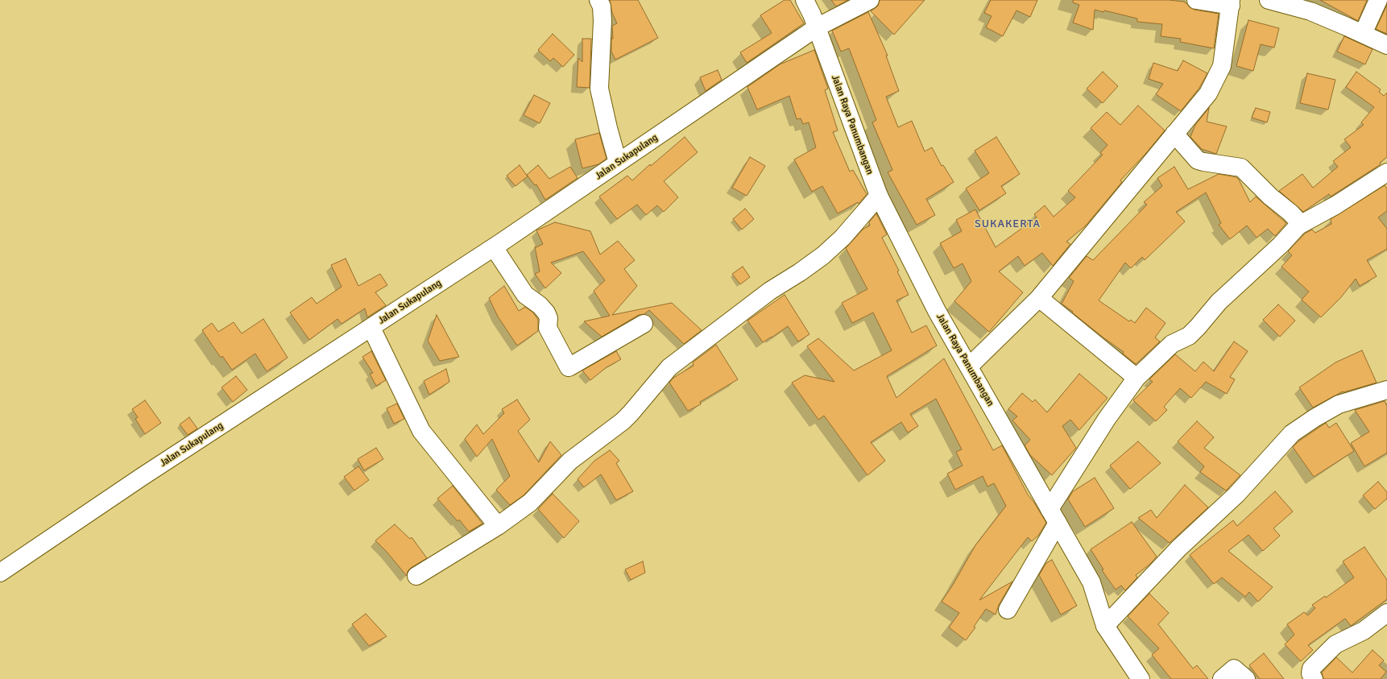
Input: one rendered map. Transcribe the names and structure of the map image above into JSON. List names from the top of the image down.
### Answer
{
  "streets": {
    "street": ["Jalan Raya Panumbangan", "Jalan Sukapulang"]
  },
  "crossings": [
    ["Jalan Raya Panumbangan", "Jalan Sukapulang"]
  ],
  "districts": ["SUKAKERTA"]
}
